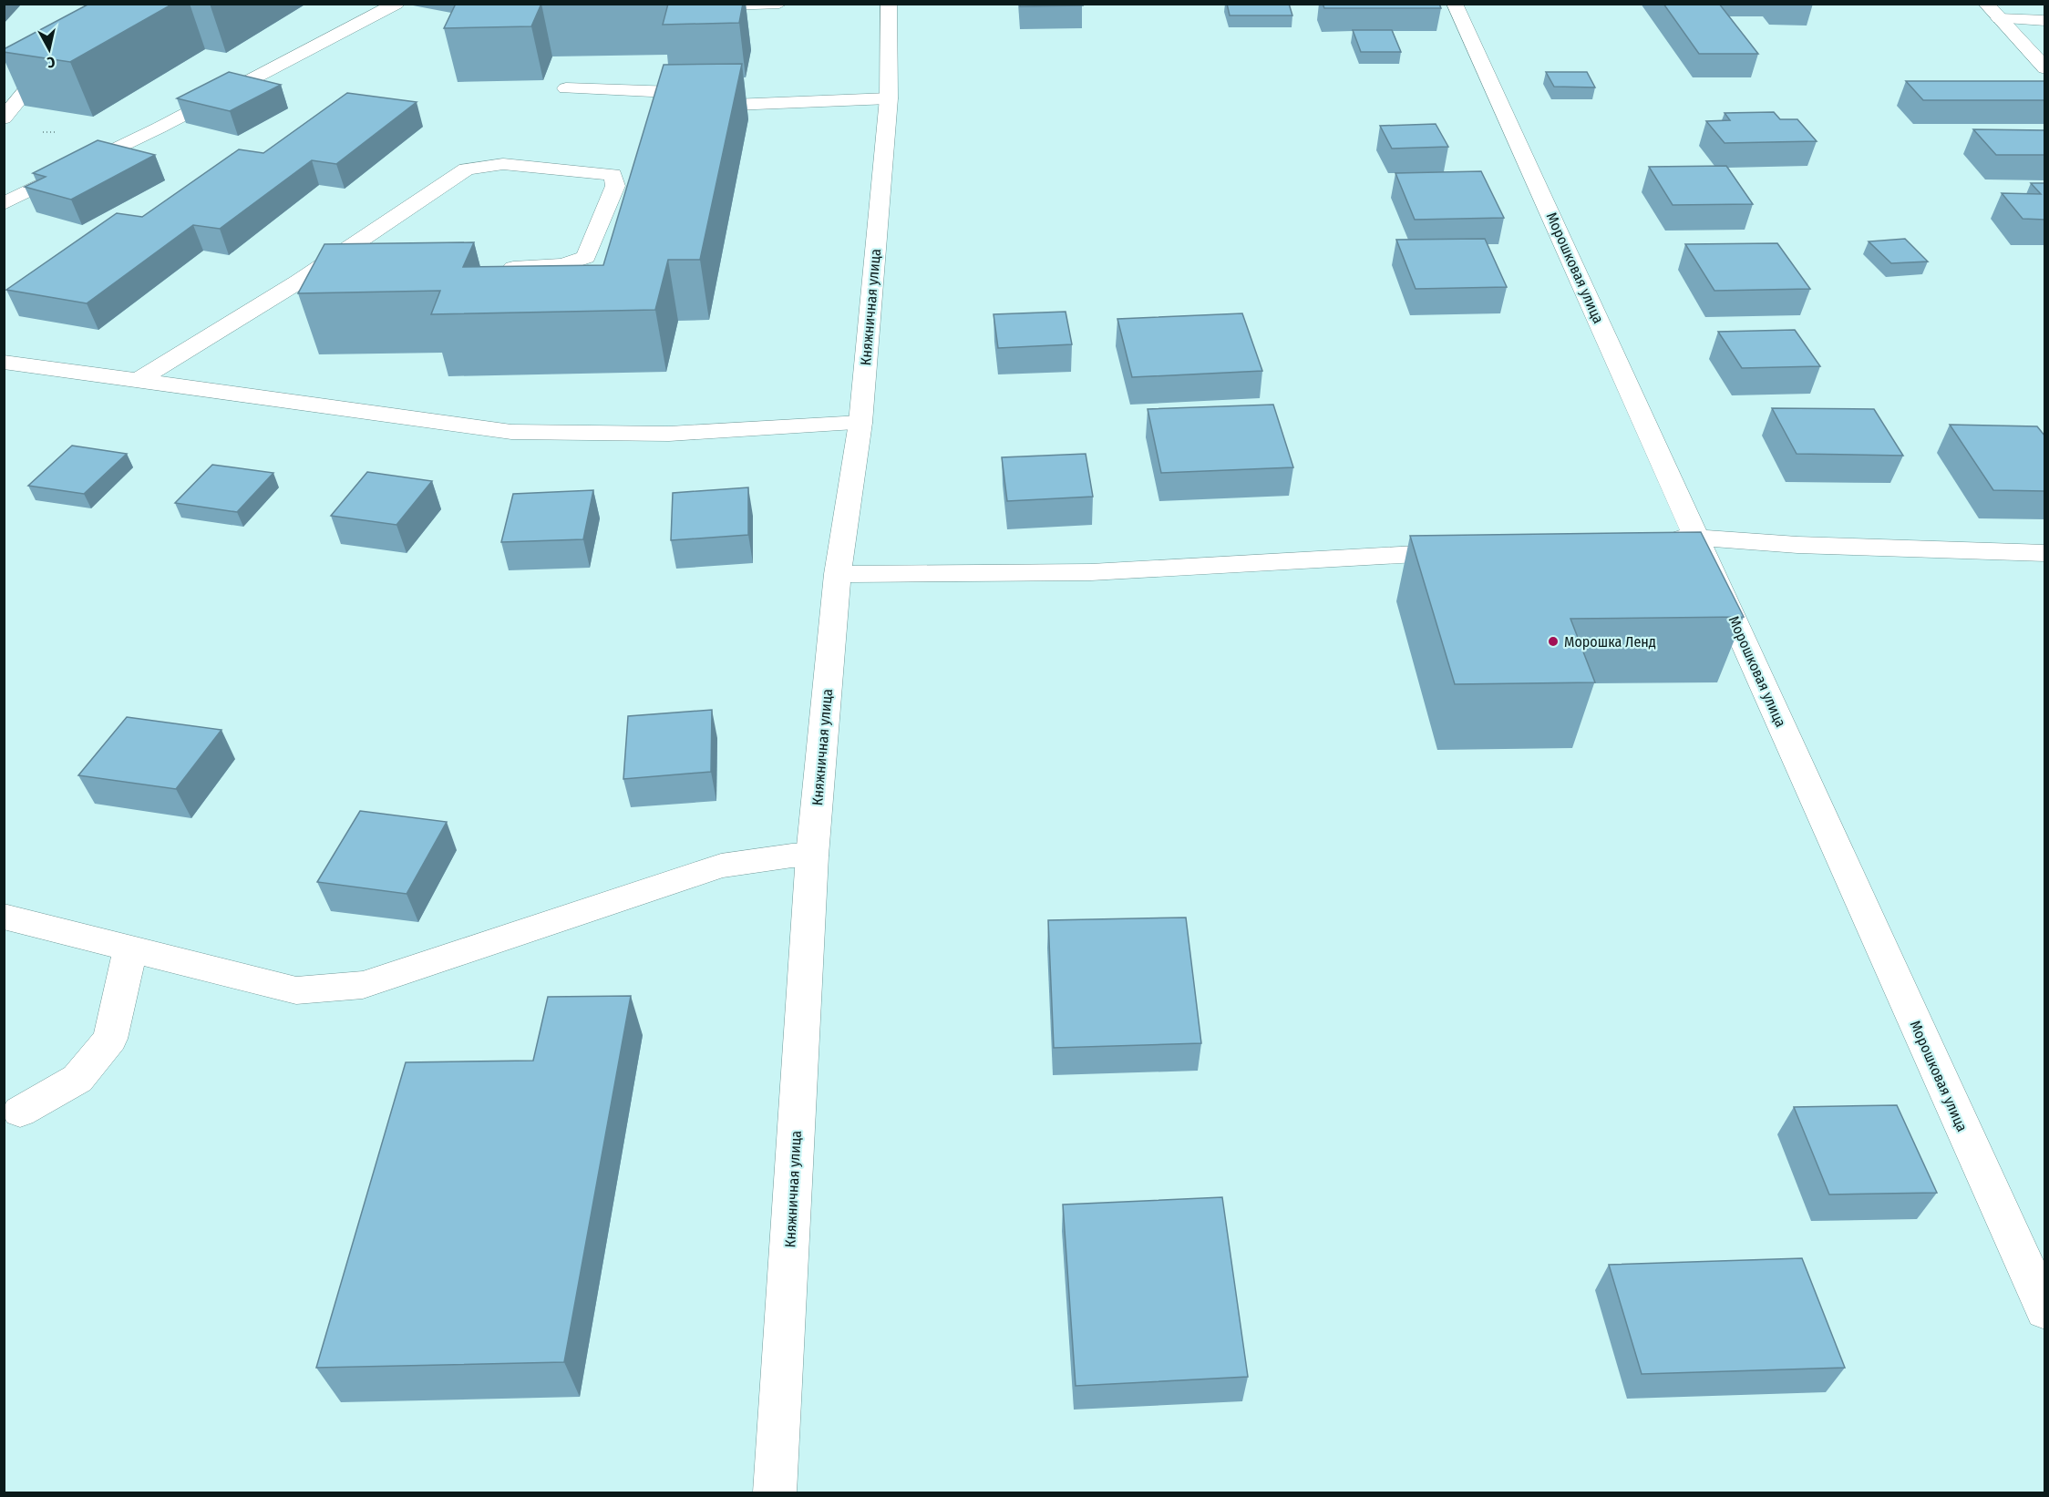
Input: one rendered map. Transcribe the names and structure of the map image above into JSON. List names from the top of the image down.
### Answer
{
  "streets": {
    "street": ["Морошковая улица", "Княжничная улица"]
  },
  "places": ["Морошка Ленд"],
  "north": "bottom"
}
